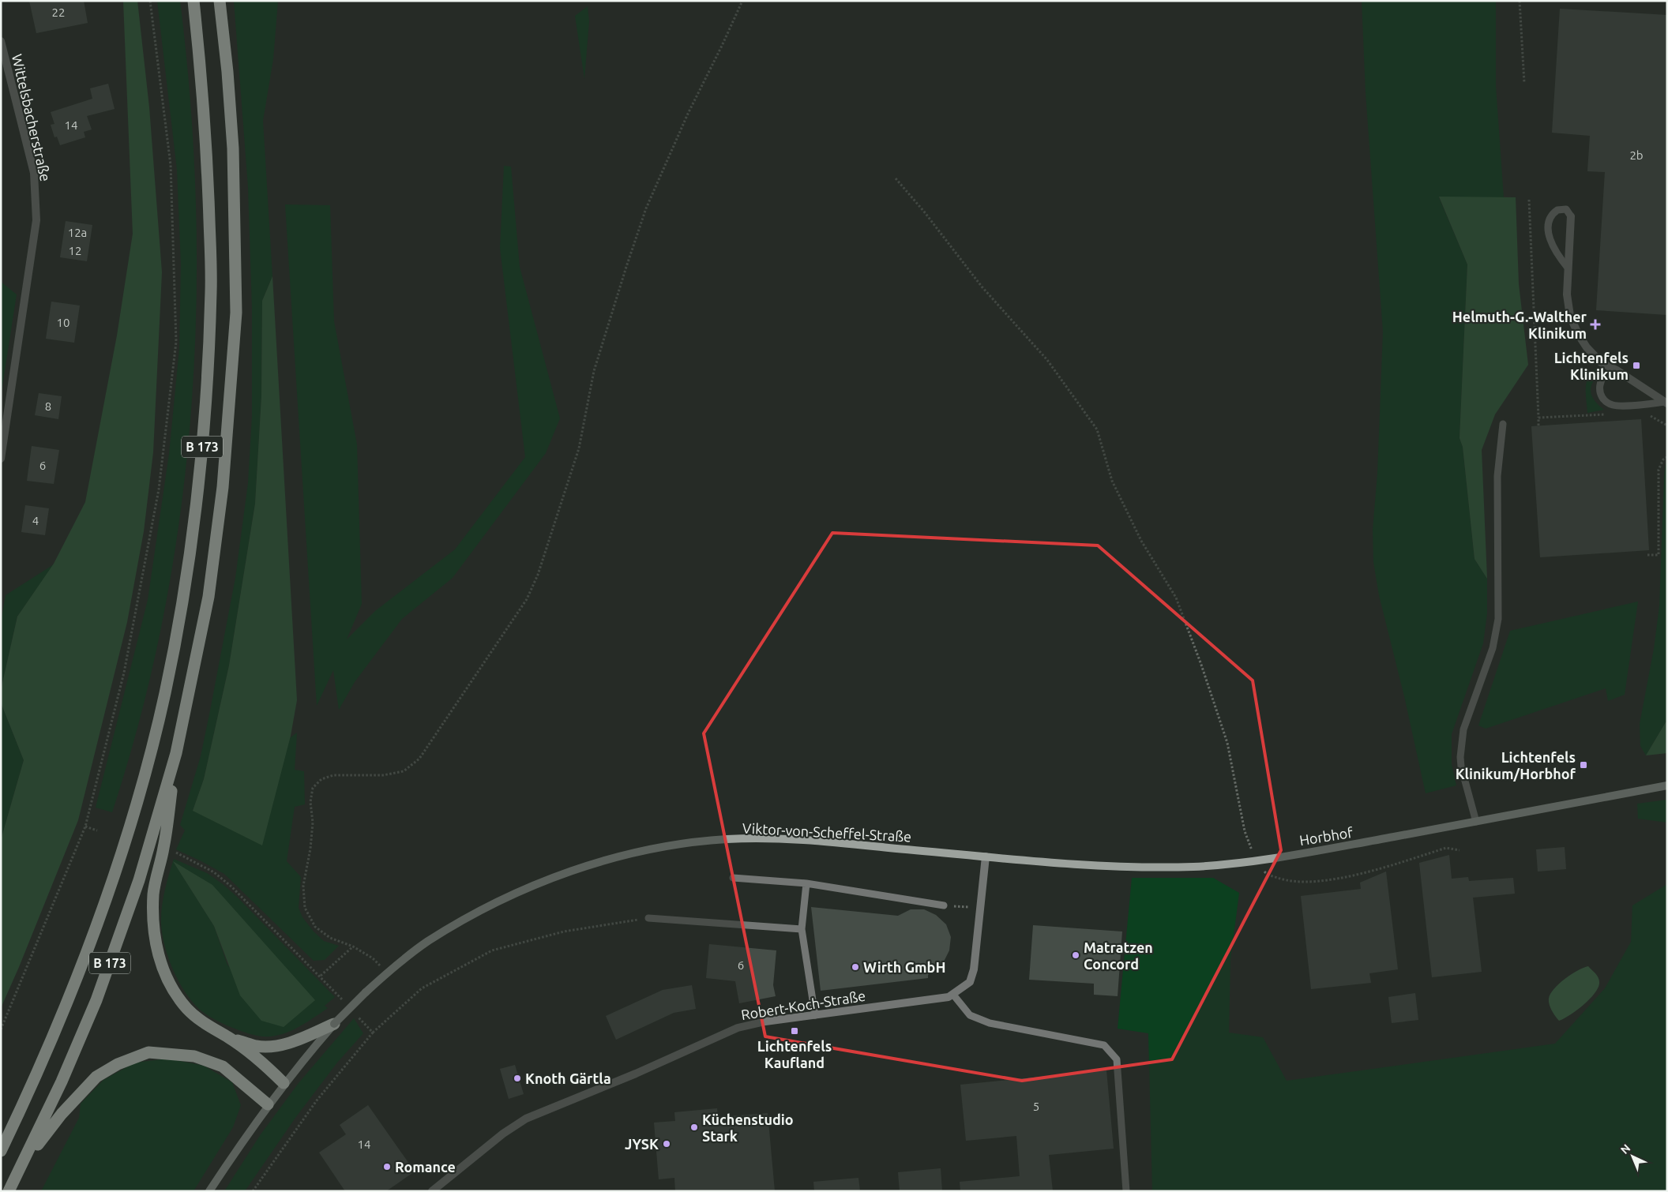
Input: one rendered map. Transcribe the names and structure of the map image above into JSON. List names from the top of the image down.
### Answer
{
  "streets": {
    "highway": ["B 173"],
    "main road": ["Viktor-von-Scheffel-Straße", "Horbhof"],
    "street": ["Wittelsbacherstraße", "Robert-Koch-Straße"]
  },
  "crossings": [
    ["Viktor-von-Scheffel-Straße", "Horbhof"],
    ["Viktor-von-Scheffel-Straße", "Robert-Koch-Straße"],
    ["Horbhof", "Robert-Koch-Straße"]
  ],
  "places": {
    "health": ["Helmuth-G.-Walther Klinikum"],
    "transit": ["Lichtenfels Klinikum", "Lichtenfels Klinikum/Horbhof", "Lichtenfels Kaufland"],
    "other": [
      "Matratzen Concord",
      "Wirth GmbH",
      "Knoth Gärtla",
      "Küchenstudio Stark",
      "JYSK",
      "Romance"
    ]
  },
  "house_numbers": [
    "22",
    "14",
    "2b",
    "12a",
    "12",
    "10",
    "8",
    "6",
    "4",
    "6",
    "5",
    "14"
  ],
  "north": "top left"
}
